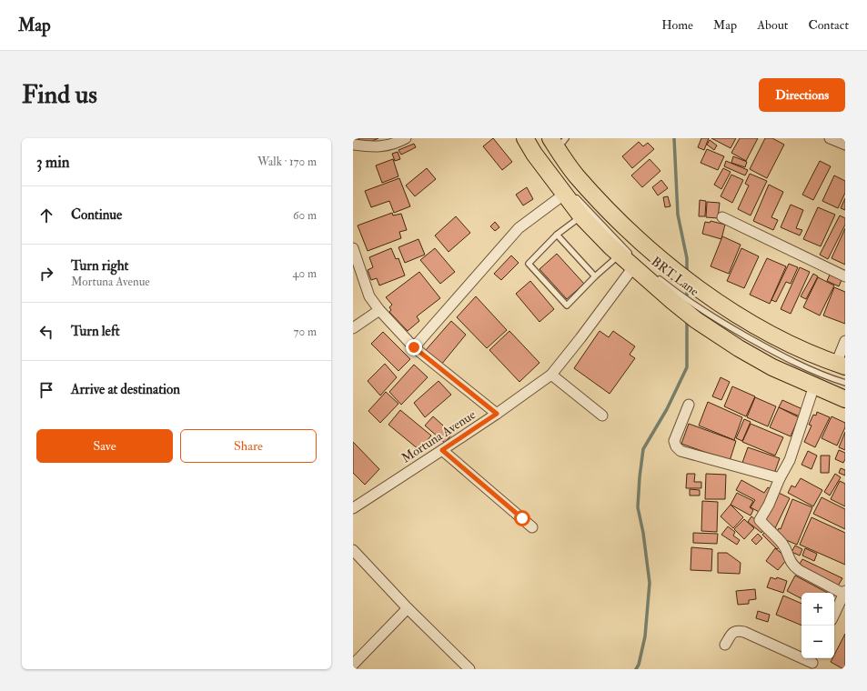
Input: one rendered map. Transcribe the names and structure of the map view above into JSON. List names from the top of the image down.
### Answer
{
  "streets": {
    "street": ["Mortuna Avenue"],
    "lane": ["BRT Lane"]
  },
  "crossings": [
    ["BRT Lane", "Mortuna Avenue"]
  ],
  "page": {
    "header": "Map",
    "nav": [
      "Home",
      "Map",
      "About",
      "Contact"
    ],
    "buttons": [
      "Directions",
      ["Save", "Share"]
    ],
    "title": "Find us",
    "heading": ["3 min", "Walk · 170 m"],
    "list": [
      ["Continue", "60 m"],
      ["Turn right", "Mortuna Avenue", "40 m"],
      ["Turn left", "70 m"],
      "Arrive at destination"
    ],
    "map_buttons": ["+", "−"]
  }
}
